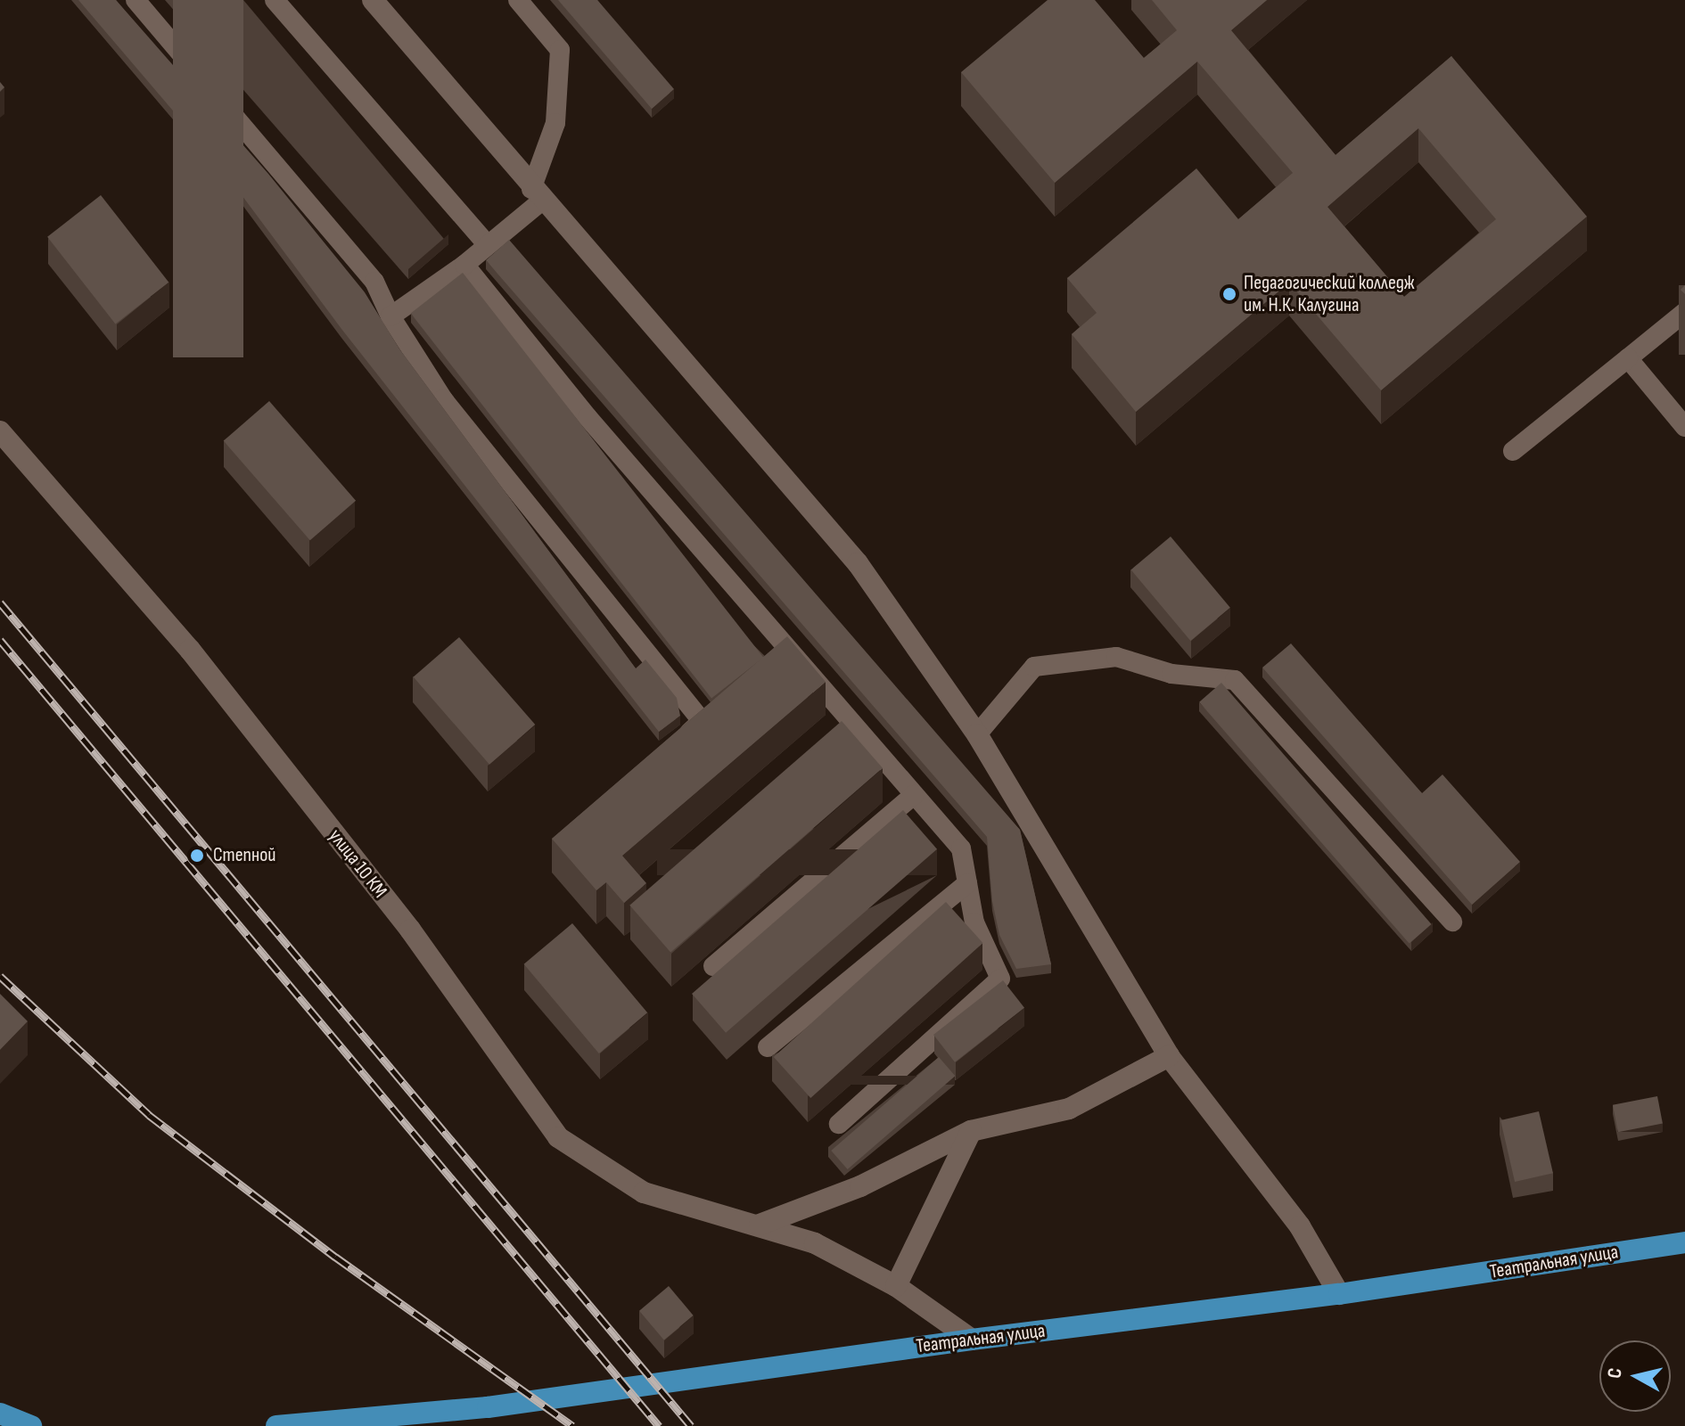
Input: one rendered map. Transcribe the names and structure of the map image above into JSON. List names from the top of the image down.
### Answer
{
  "streets": {
    "main road": ["Театральная улица"],
    "street": ["улица 10 КМ"]
  },
  "crossings": [
    ["улица 10 КМ", "Театральная улица"]
  ],
  "places": ["Педагогический колледж им. Н.К. Калугина", "Степной"],
  "north": "left"
}
